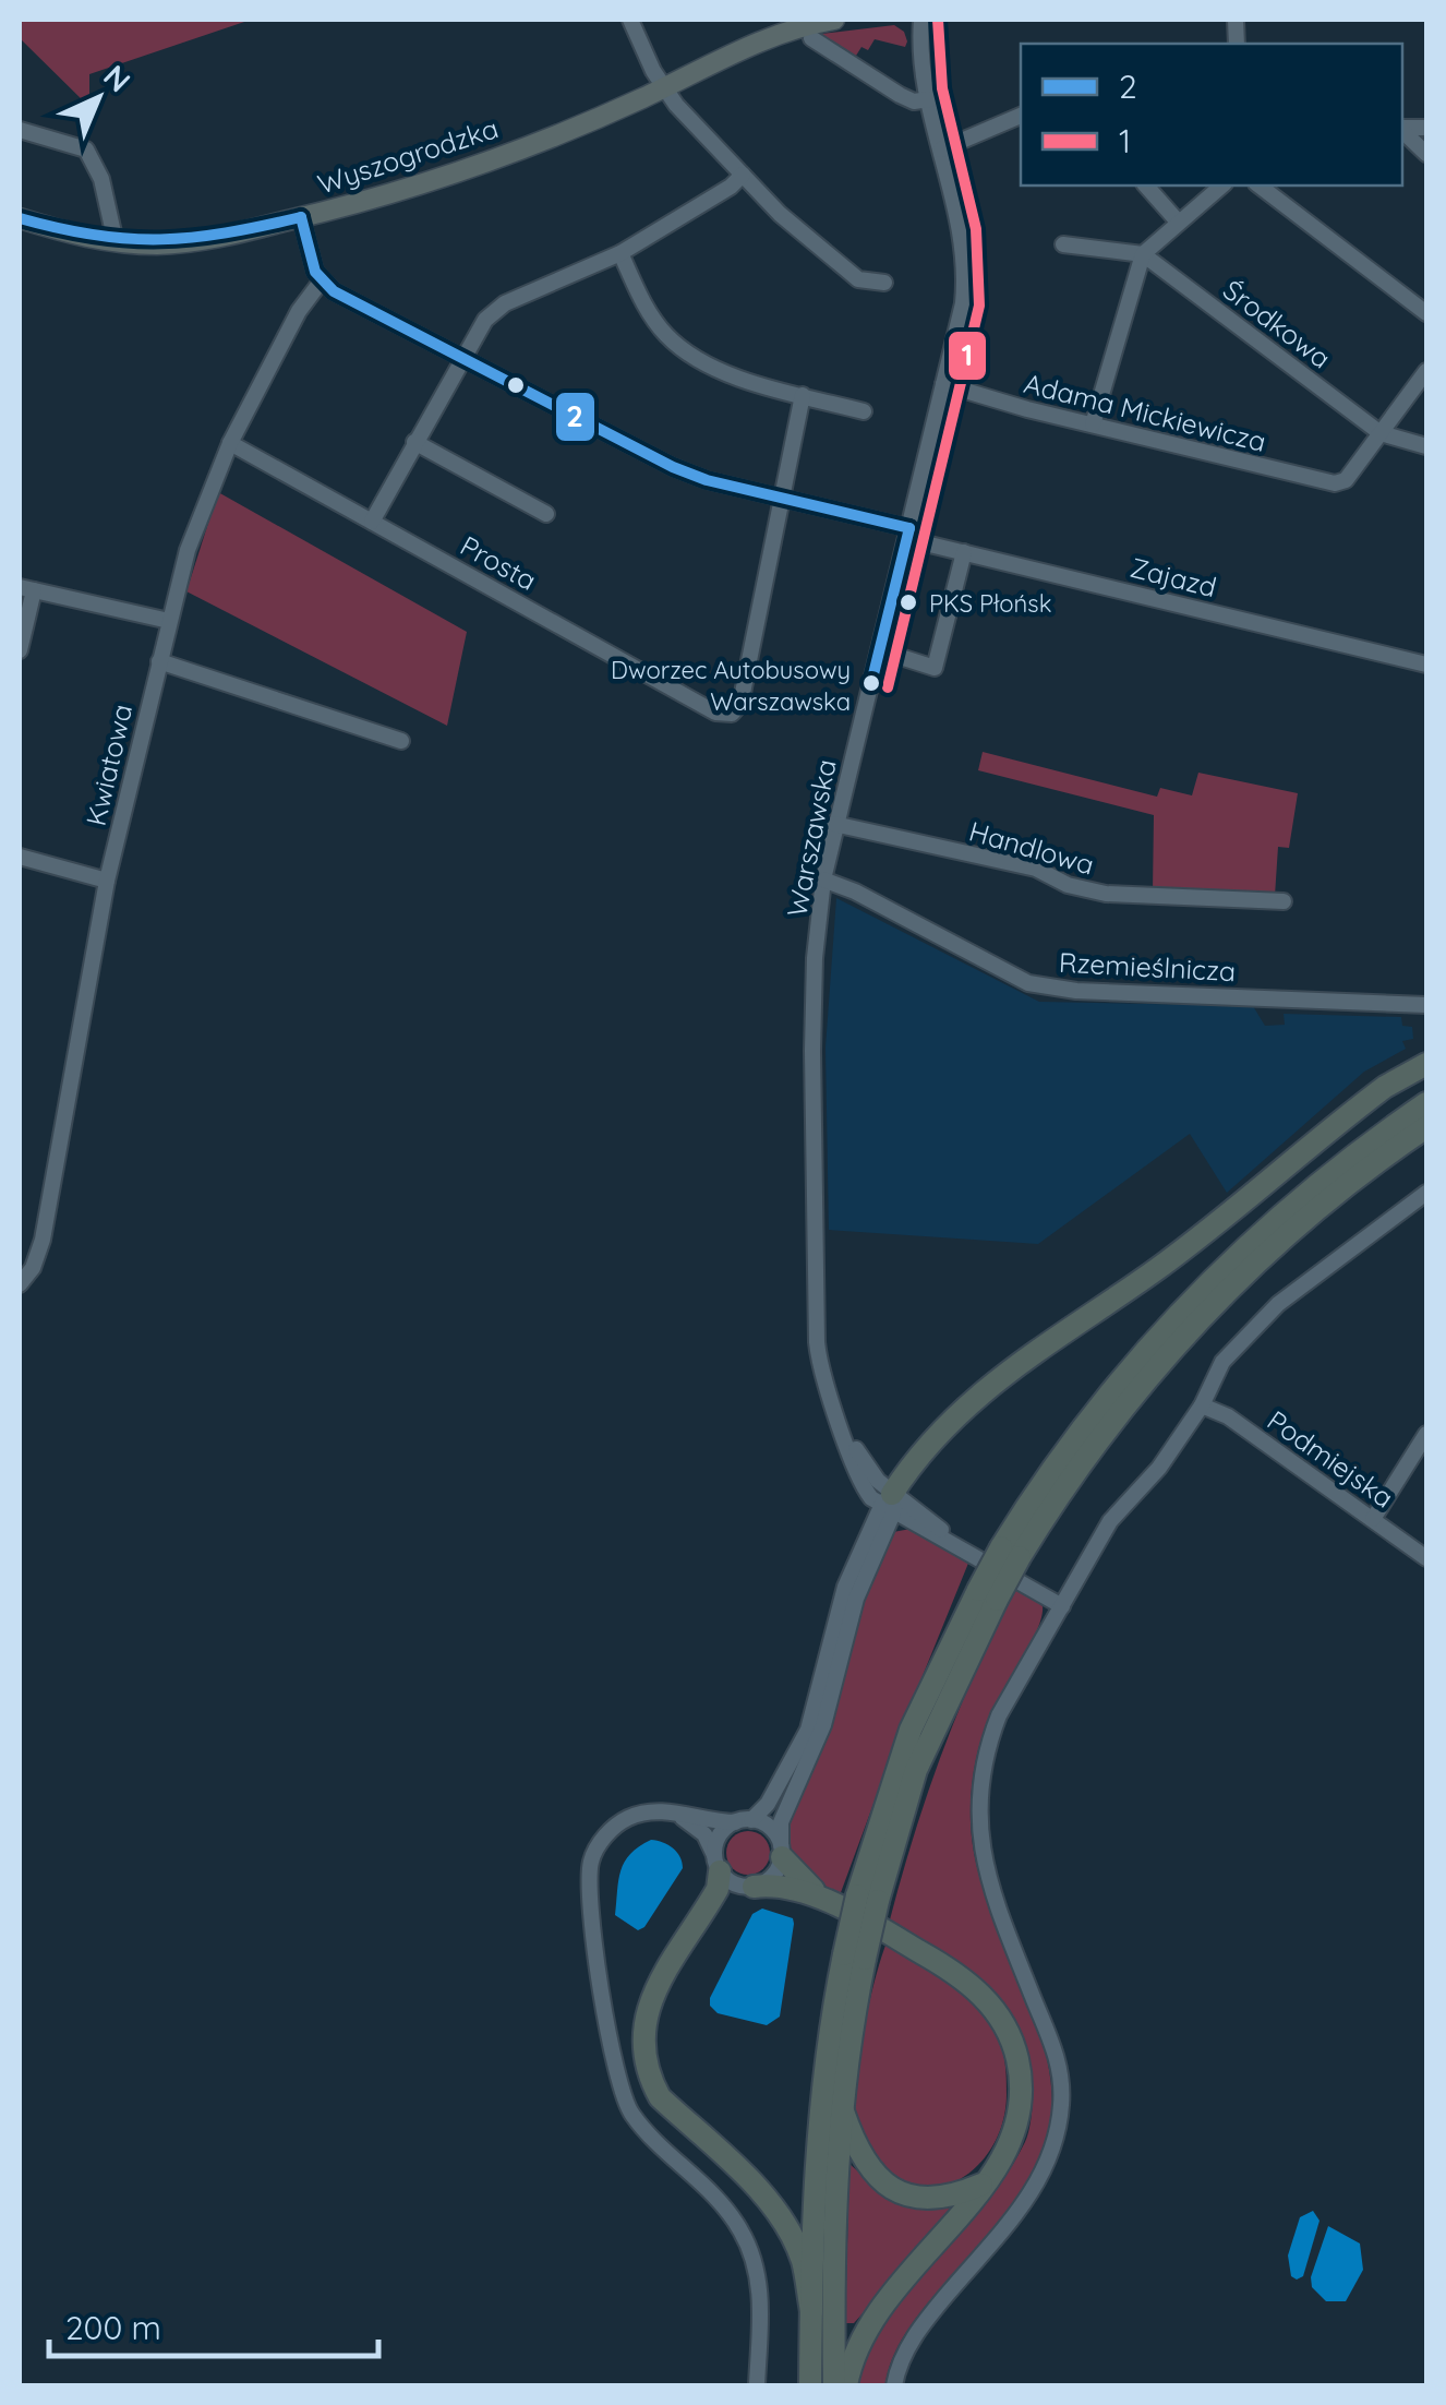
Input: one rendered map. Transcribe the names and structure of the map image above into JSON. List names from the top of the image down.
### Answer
{
  "streets": {
    "main road": ["Wyszogrodzka"],
    "street": [
      "Środkowa",
      "Adama Mickiewicza",
      "Prosta",
      "Zajazd",
      "Kwiatowa",
      "Warszawska",
      "Handlowa",
      "Rzemieślnicza",
      "Podmiejska"
    ]
  },
  "crossings": [
    ["Środkowa", "Adama Mickiewicza"],
    ["Adama Mickiewicza", "Warszawska"],
    ["Prosta", "Zajazd"],
    ["Prosta", "Kwiatowa"],
    ["Zajazd", "Kwiatowa"],
    ["Zajazd", "Warszawska"],
    ["Warszawska", "Handlowa"],
    ["Warszawska", "Rzemieślnicza"]
  ],
  "places": ["PKS Płońsk", "Dworzec Autobusowy Warszawska"],
  "lines": ["transit line 1", "transit line 2"],
  "legend": ["2", "1"],
  "scale_bar": "200 m",
  "north": "top right"
}
